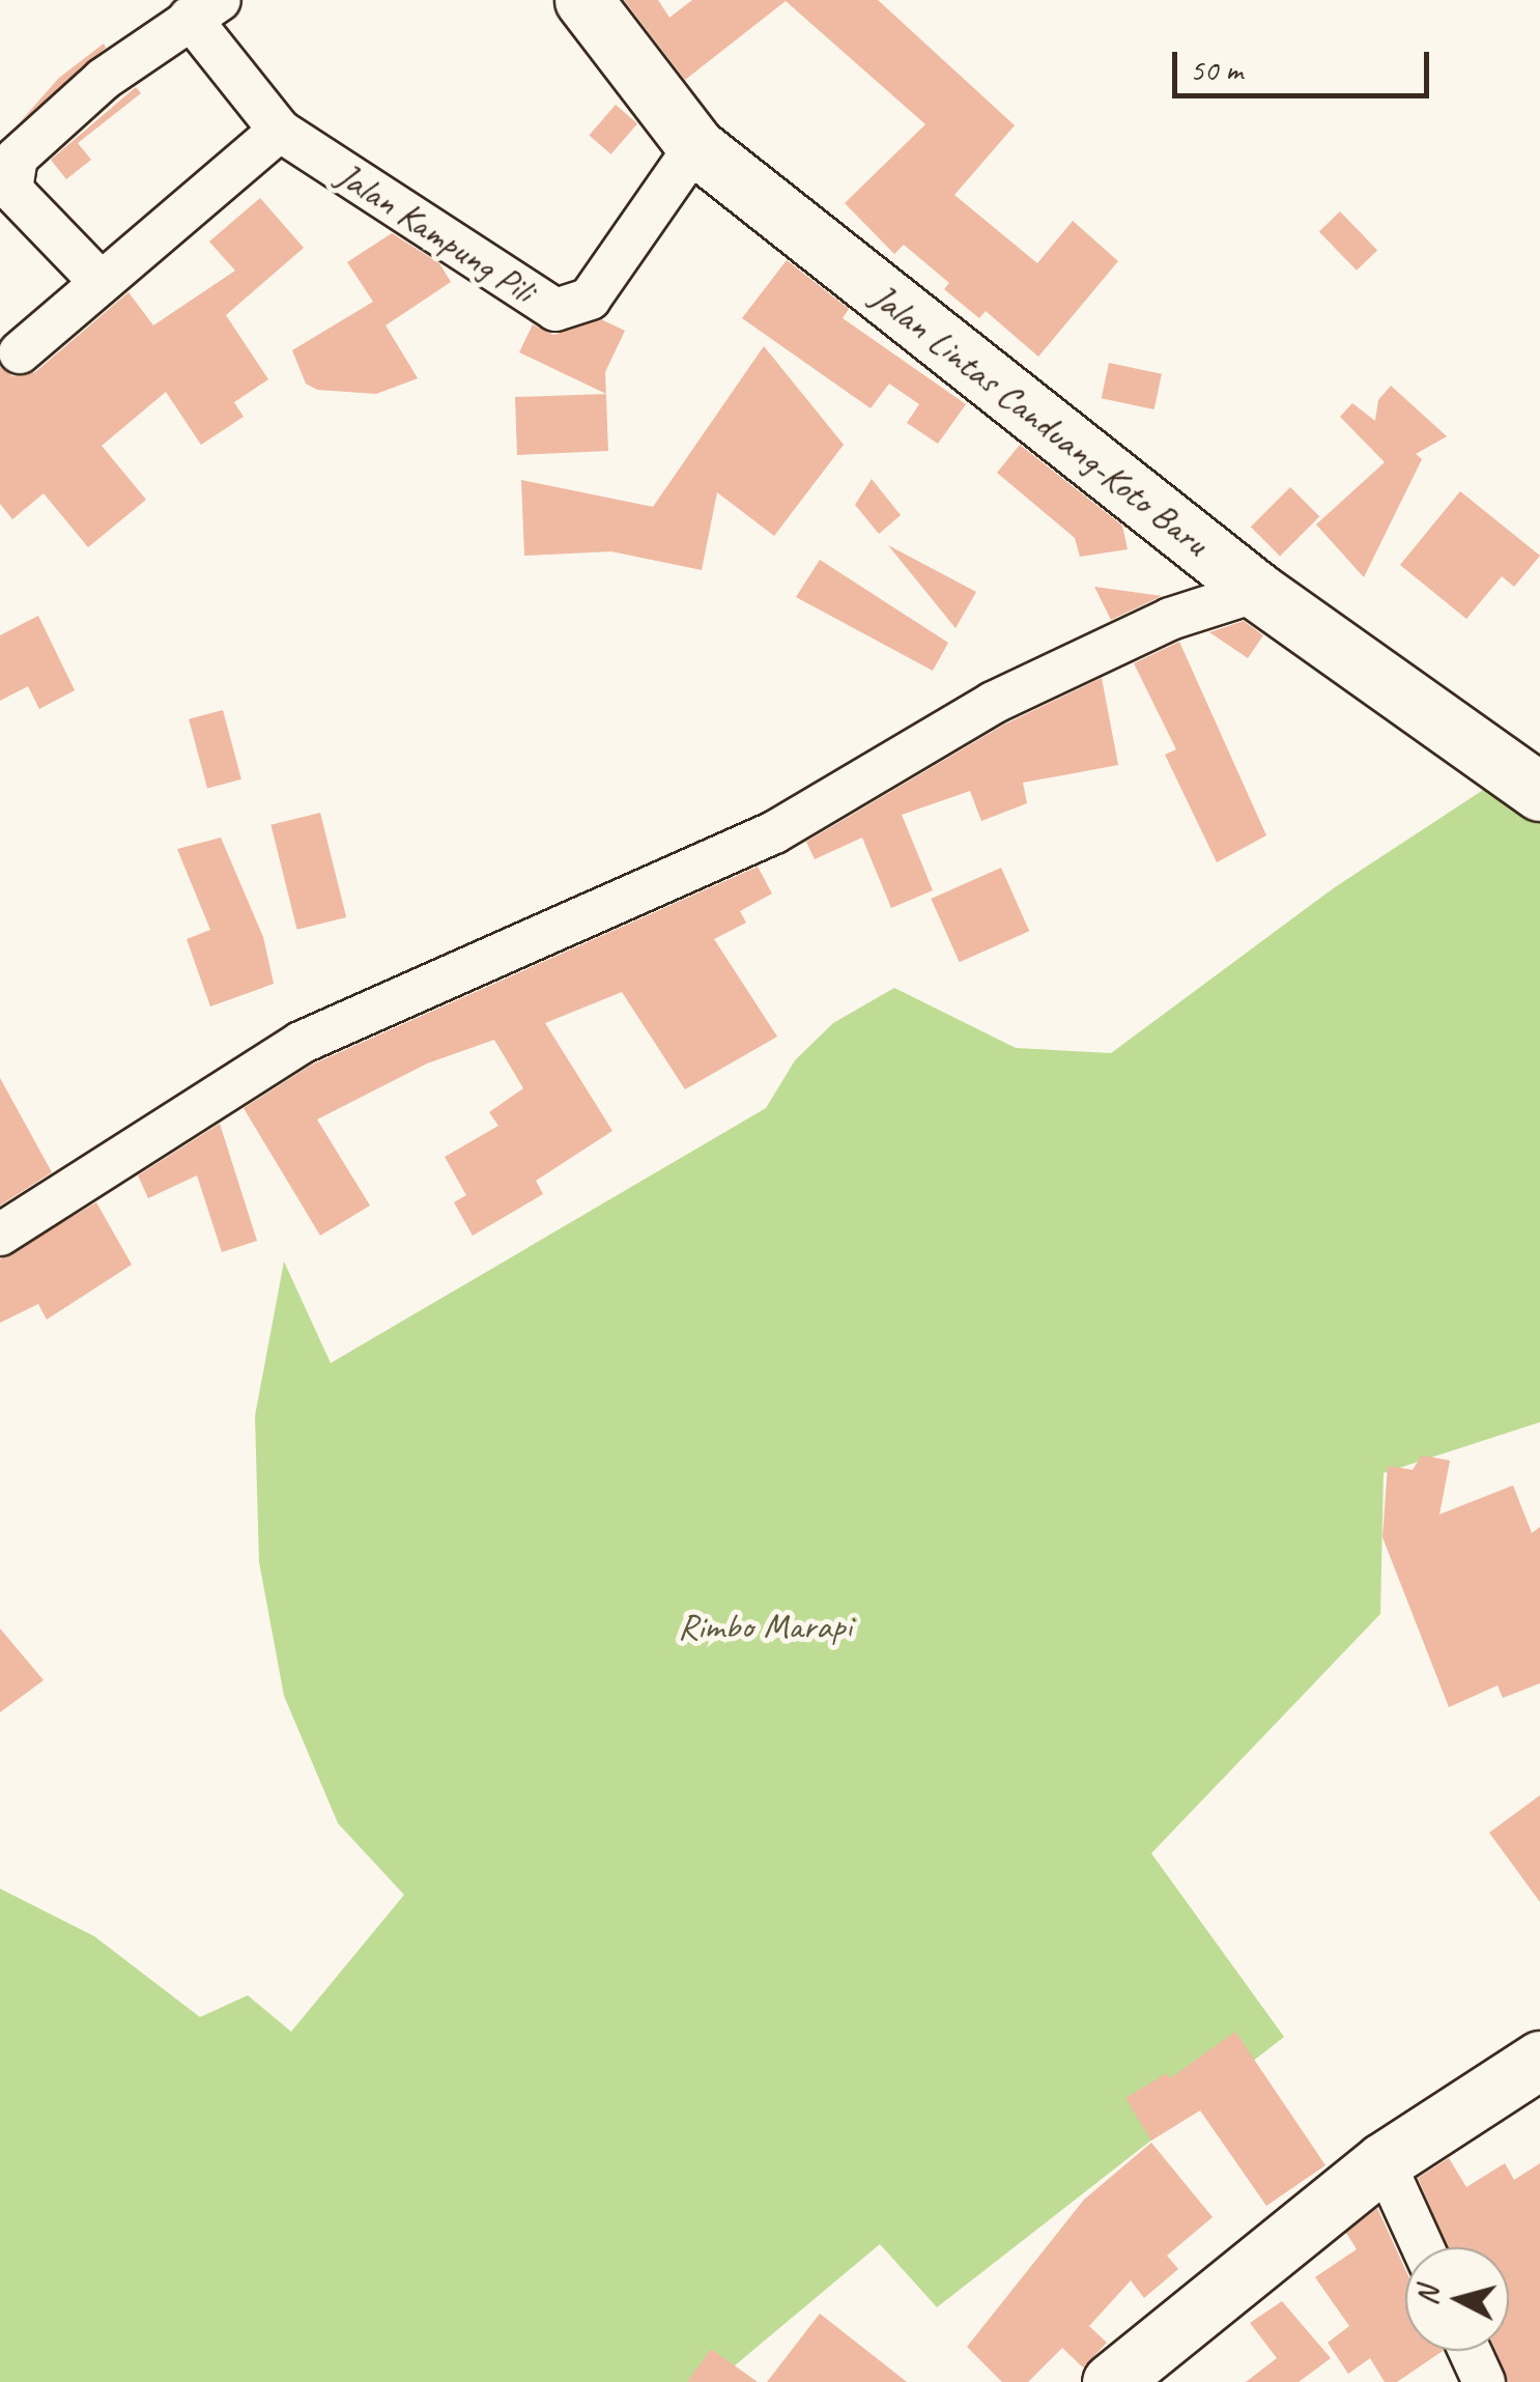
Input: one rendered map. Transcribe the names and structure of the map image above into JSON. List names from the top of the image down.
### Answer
{
  "streets": {
    "main road": ["Jalan Lintas Canduang-Koto Baru"],
    "street": ["Jalan Kampung Pili"]
  },
  "crossings": [
    ["Jalan Kampung Pili", "Jalan Lintas Canduang-Koto Baru"]
  ],
  "parks": ["Rimbo Marapi"],
  "scale_bar": "50 m",
  "north": "left"
}
